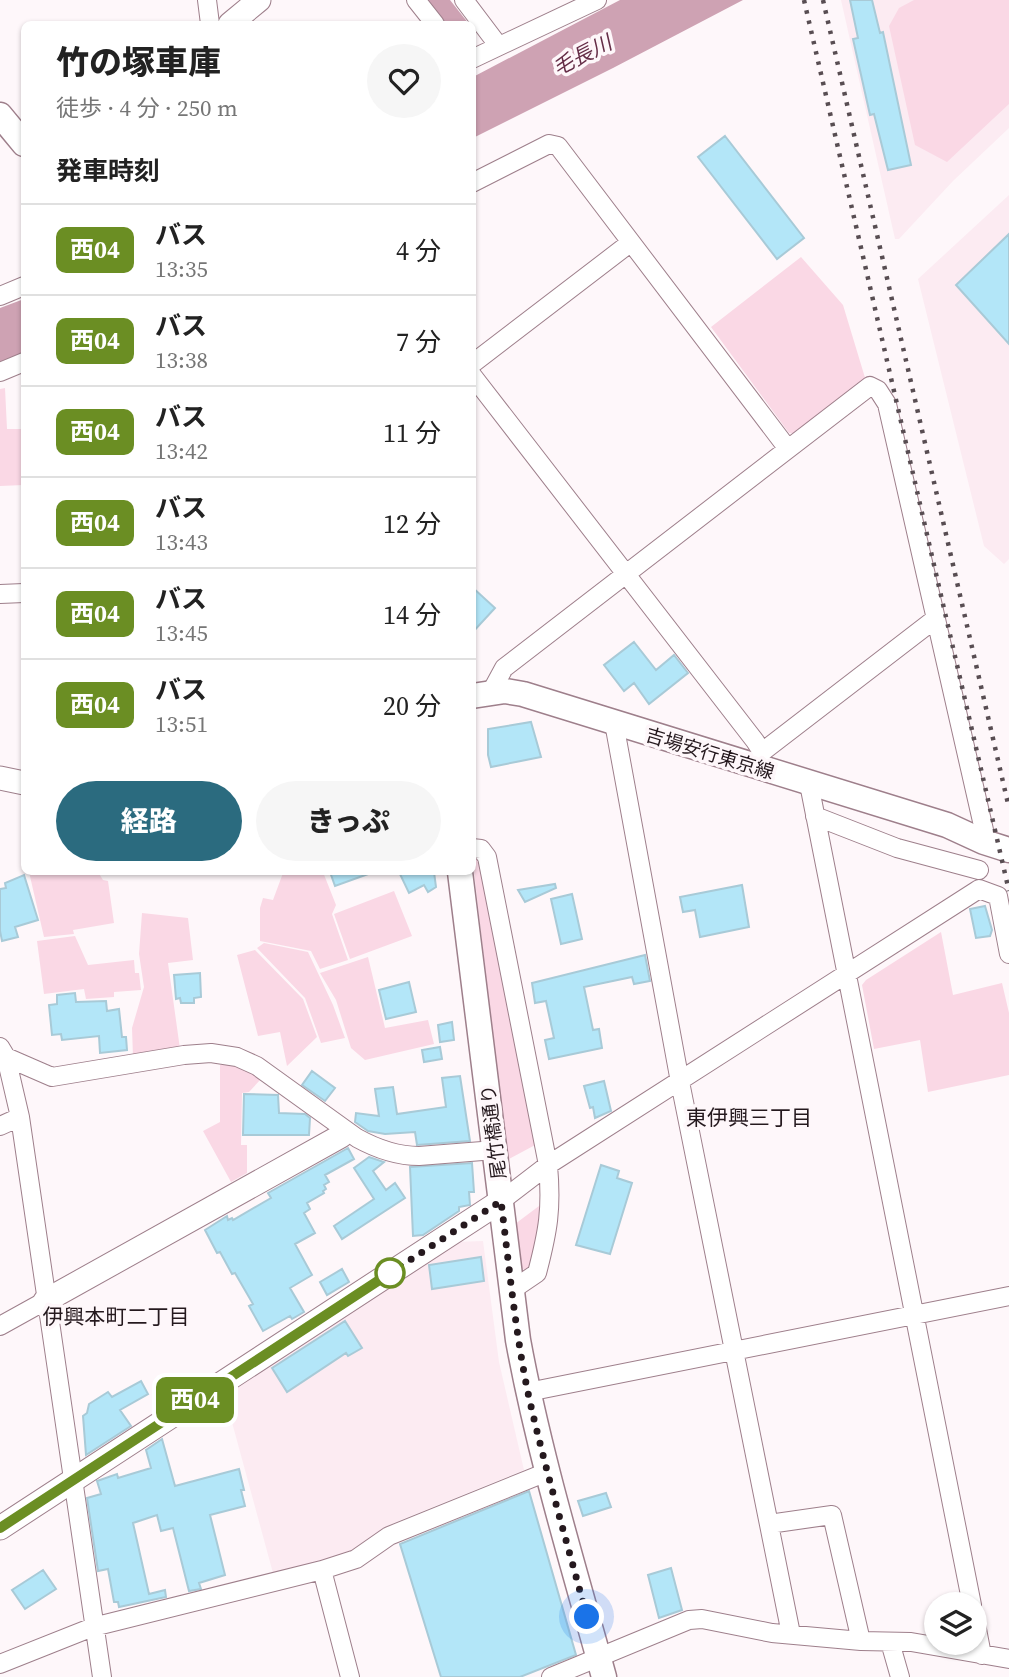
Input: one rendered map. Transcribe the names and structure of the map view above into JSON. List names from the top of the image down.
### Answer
{
  "streets": {
    "main road": ["吉場安行東京線", "尾竹橋通り"]
  },
  "districts": ["東伊興三丁目", "伊興本町二丁目"],
  "water": ["毛長川"],
  "lines": ["bus line 西04"],
  "page": {
    "on_map": "西04",
    "heading": [
      ["竹の塚車庫", "徒歩 · 4 分 · 250 m"],
      "発車時刻"
    ],
    "list": [
      {
        "mark": "西04",
        "name": "バス",
        "note": "13:35",
        "value": "4 分"
      },
      {
        "mark": "西04",
        "name": "バス",
        "note": "13:38",
        "value": "7 分"
      },
      {
        "mark": "西04",
        "name": "バス",
        "note": "13:42",
        "value": "11 分"
      },
      {
        "mark": "西04",
        "name": "バス",
        "note": "13:43",
        "value": "12 分"
      },
      {
        "mark": "西04",
        "name": "バス",
        "note": "13:45",
        "value": "14 分"
      },
      {
        "mark": "西04",
        "name": "バス",
        "note": "13:51",
        "value": "20 分"
      }
    ],
    "buttons": ["経路", "きっぷ"]
  }
}
